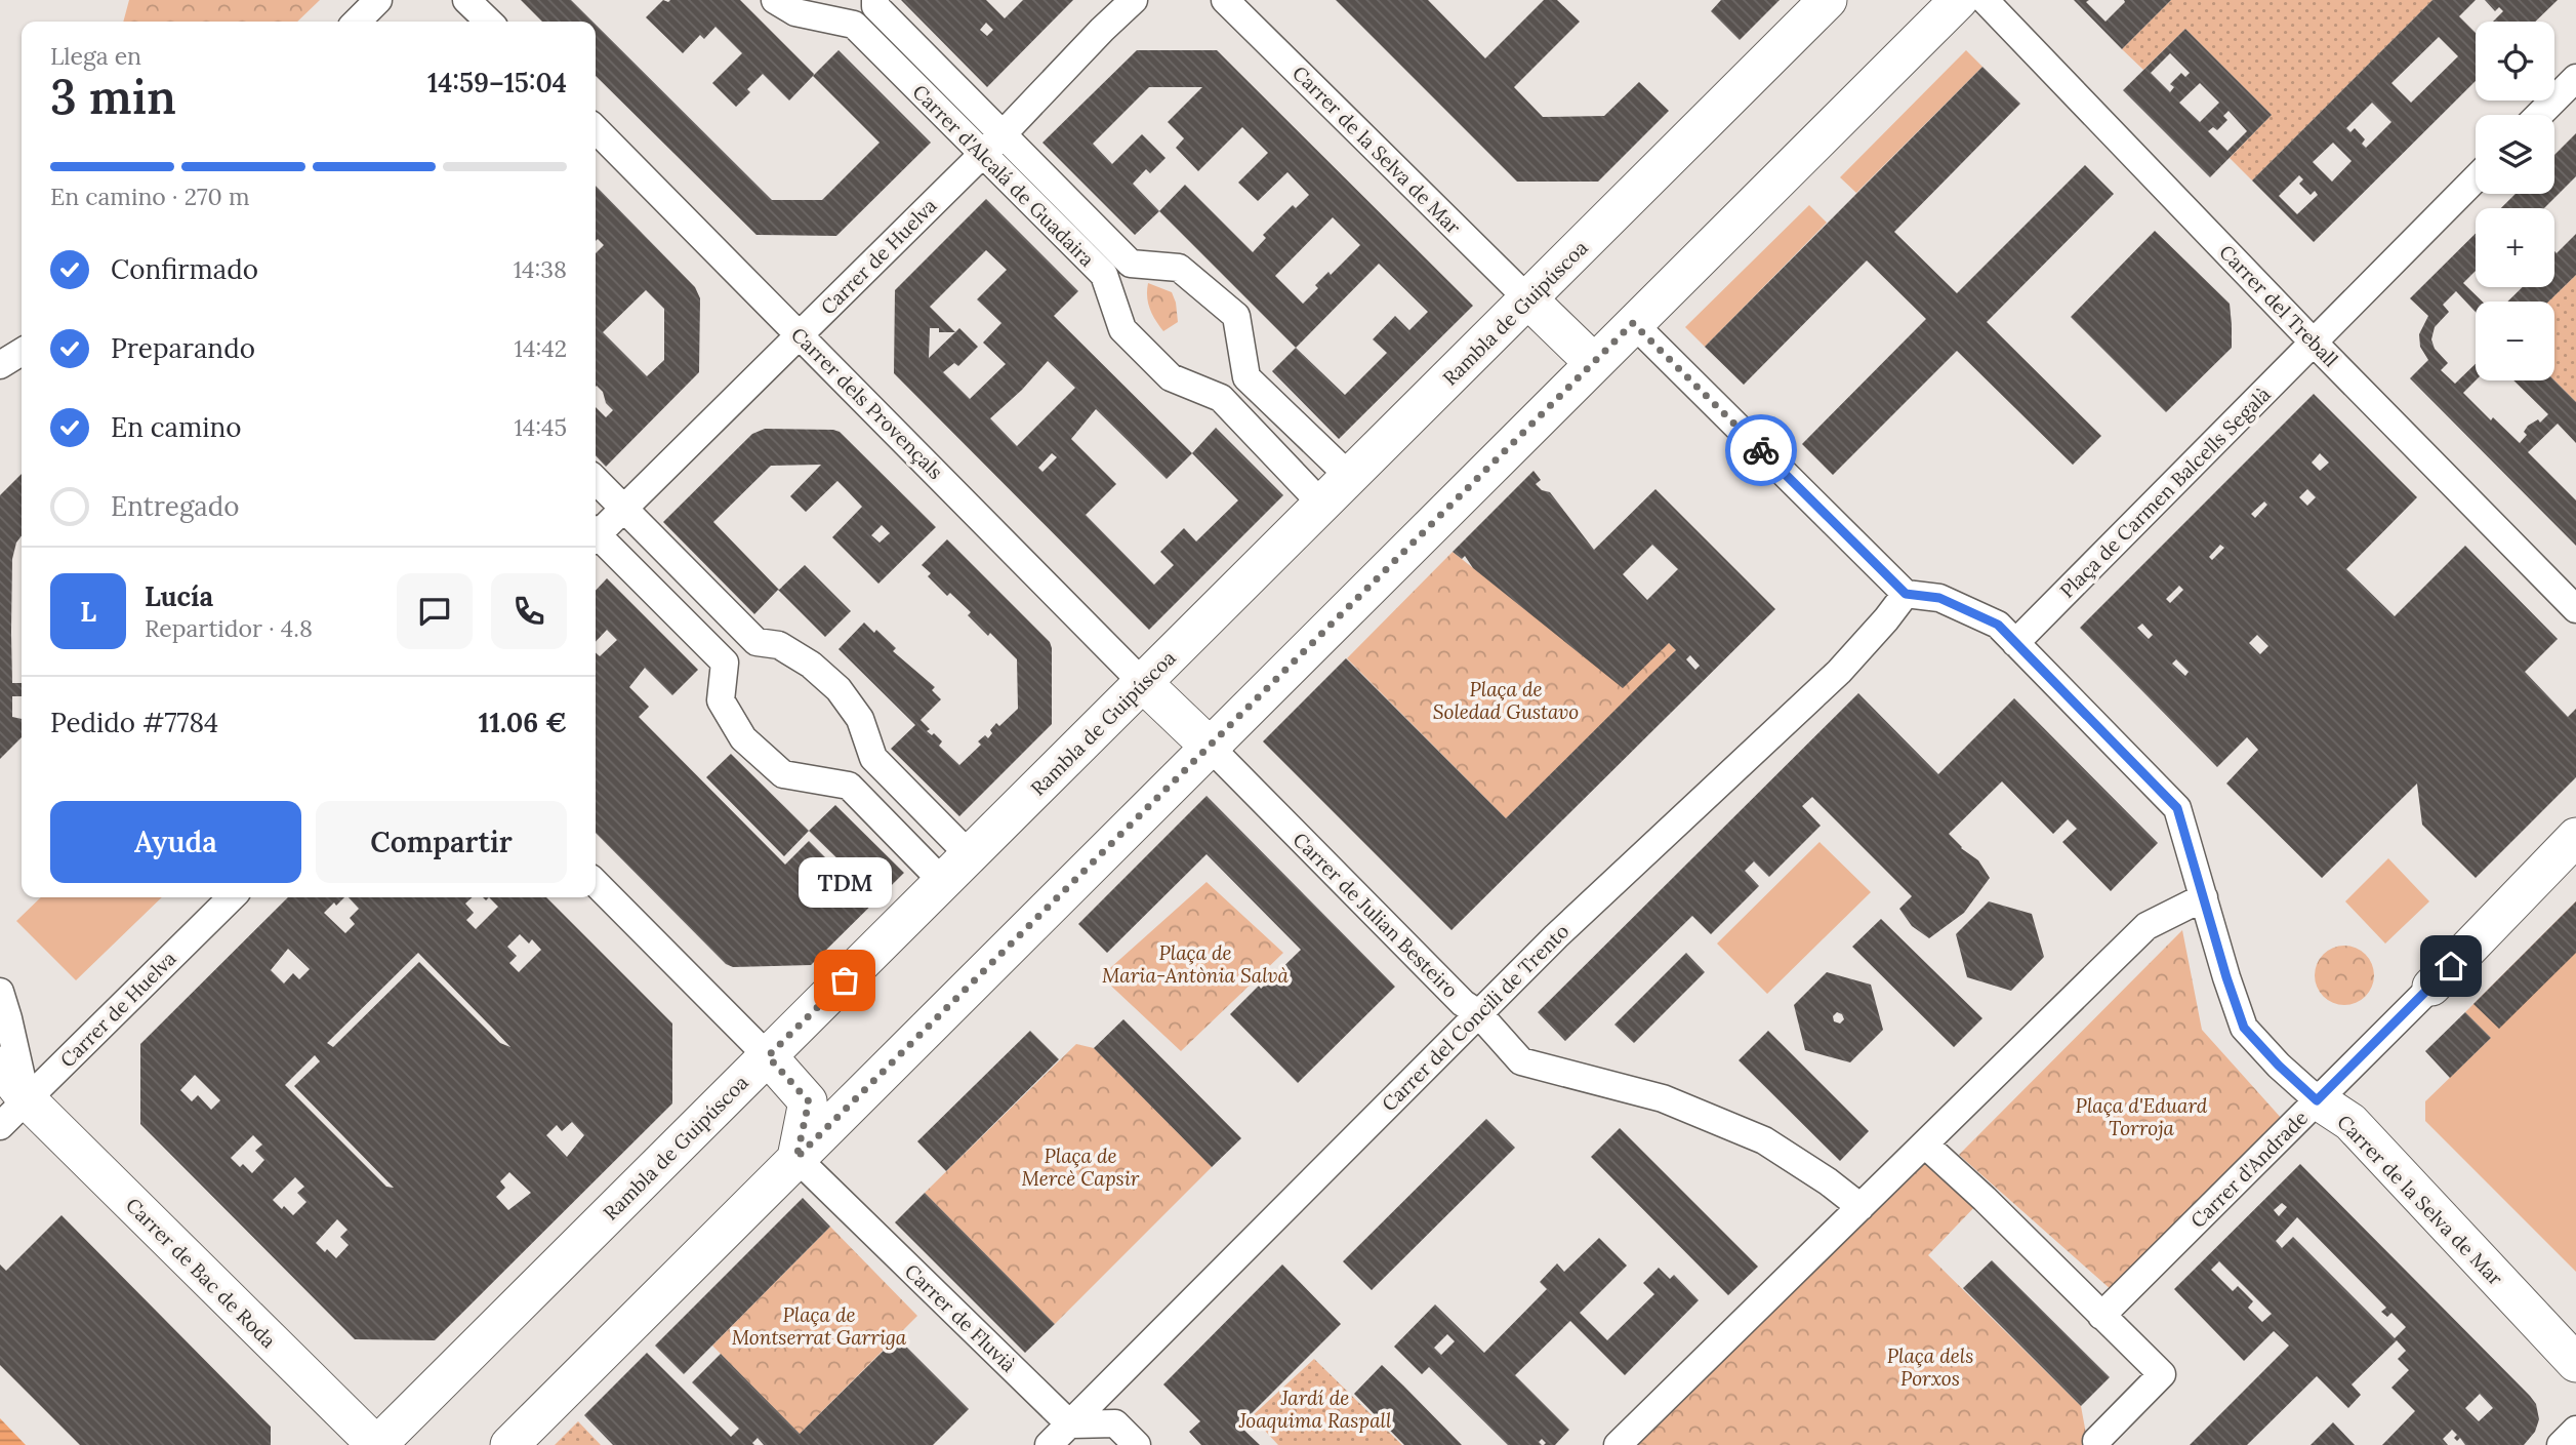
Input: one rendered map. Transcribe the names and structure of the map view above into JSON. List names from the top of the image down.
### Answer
{
  "streets": {
    "street": [
      "Carrer de la Selva de Mar",
      "Carrer d'Alcalá de Guadaira",
      "Carrer de Huelva",
      "Carrer del Treball",
      "Rambla de Guipúscoa",
      "Carrer dels Provençals",
      "Plaça de Carmen Balcells Segalà",
      "Carrer de Julian Besteiro",
      "Carrer del Concili de Trento",
      "Carrer d'Andrade",
      "Carrer de Bac de Roda",
      "Carrer de Fluvià"
    ]
  },
  "crossings": [
    ["Carrer de la Selva de Mar", "Rambla de Guipúscoa"],
    ["Carrer de la Selva de Mar", "Plaça de Carmen Balcells Segalà"],
    ["Carrer de la Selva de Mar", "Carrer del Concili de Trento"],
    ["Carrer de la Selva de Mar", "Carrer d'Andrade"],
    ["Carrer d'Alcalá de Guadaira", "Carrer de Huelva"],
    ["Carrer d'Alcalá de Guadaira", "Rambla de Guipúscoa"],
    ["Carrer de Huelva", "Carrer dels Provençals"],
    ["Carrer de Huelva", "Carrer de Bac de Roda"],
    ["Carrer del Treball", "Plaça de Carmen Balcells Segalà"],
    ["Rambla de Guipúscoa", "Carrer dels Provençals"],
    ["Rambla de Guipúscoa", "Carrer de Bac de Roda"],
    ["Carrer de Julian Besteiro", "Carrer del Concili de Trento"],
    ["Carrer del Concili de Trento", "Carrer de Fluvià"]
  ],
  "parks": [
    "Plaça de Soledad Gustavo",
    "Plaça de Maria-Antònia Salvà",
    "Plaça d'Eduard Torroja",
    "Plaça de Mercè Capsir",
    "Plaça de Montserrat Garriga",
    "Plaça dels Porxos",
    "Jardí de Joaquima Raspall"
  ],
  "places": ["TDM"],
  "page": {
    "map_buttons": ["+", "−"],
    "heading": ["3 min", "Llega en", "14:59–15:04"],
    "panel": [
      "Lucía",
      "Repartidor · 4.8",
      "Pedido #7784",
      "11.06 €"
    ],
    "bar": "En camino · 270 m",
    "list": [
      ["Confirmado", "14:38"],
      ["Preparando", "14:42"],
      ["En camino", "14:45"],
      "Entregado"
    ],
    "round": "L",
    "buttons": ["Ayuda", "Compartir"],
    "bubble": "TDM"
  }
}
